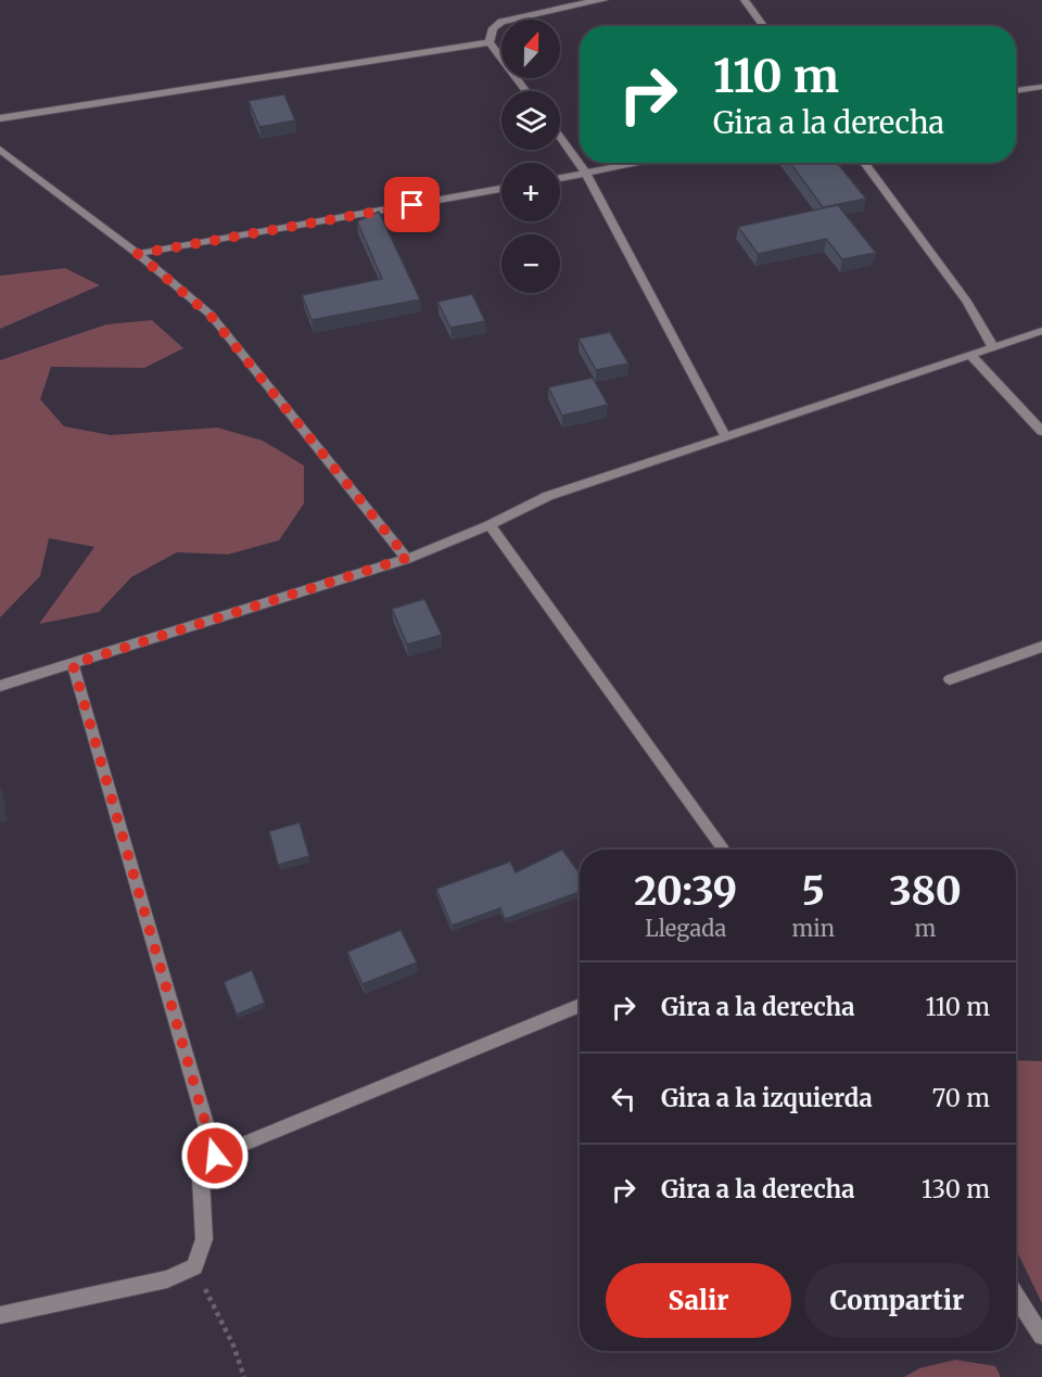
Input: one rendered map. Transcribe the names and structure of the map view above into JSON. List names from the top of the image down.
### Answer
{
  "north": "top",
  "page": {
    "map_buttons": ["+", "−"],
    "turn": ["110 m", "Gira a la derecha"],
    "eta": [
      "20:39",
      "Llegada",
      "5",
      "min",
      "380",
      "m"
    ],
    "list": [
      {
        "name": "Gira a la derecha",
        "value": "110 m"
      },
      {
        "name": "Gira a la izquierda",
        "value": "70 m"
      },
      {
        "name": "Gira a la derecha",
        "value": "130 m"
      }
    ],
    "buttons": ["Salir", "Compartir"]
  }
}
